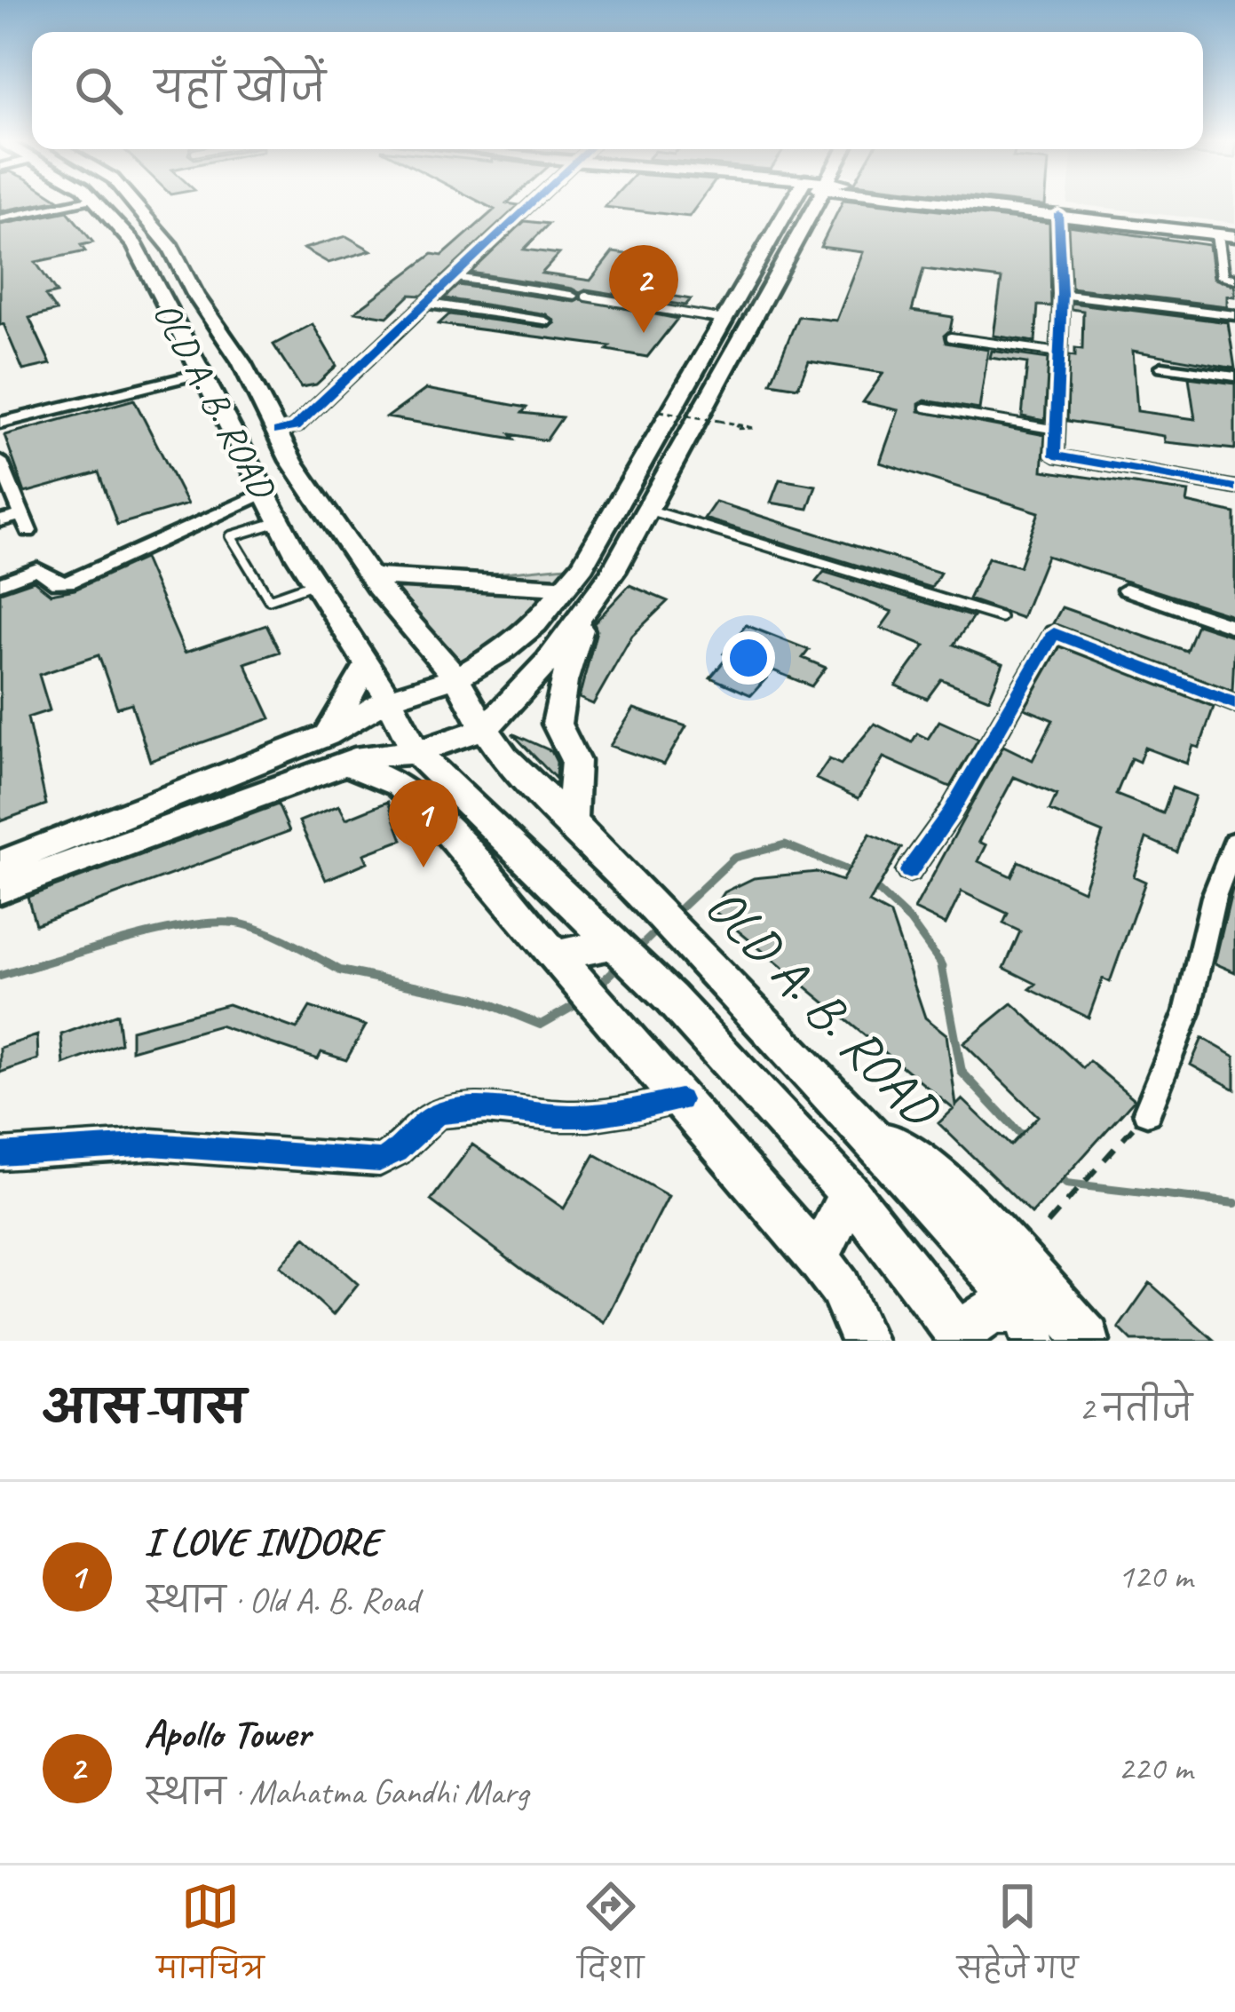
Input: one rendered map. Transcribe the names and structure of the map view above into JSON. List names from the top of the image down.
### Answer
{
  "streets": {
    "main road": ["OLD A. B. ROAD"]
  },
  "page": {
    "search": "यहाँ खोजें",
    "pins": ["2", "1"],
    "heading": ["आस-पास", "2 नतीजे"],
    "list": [
      {
        "mark": "1",
        "name": "I LOVE INDORE",
        "note": "स्थान · Old A. B. Road",
        "value": "120 m"
      },
      {
        "mark": "2",
        "name": "Apollo Tower",
        "note": "स्थान · Mahatma Gandhi Marg",
        "value": "220 m"
      }
    ],
    "nav": ["मानचित्र", "दिशा", "सहेजे गए"]
  }
}
